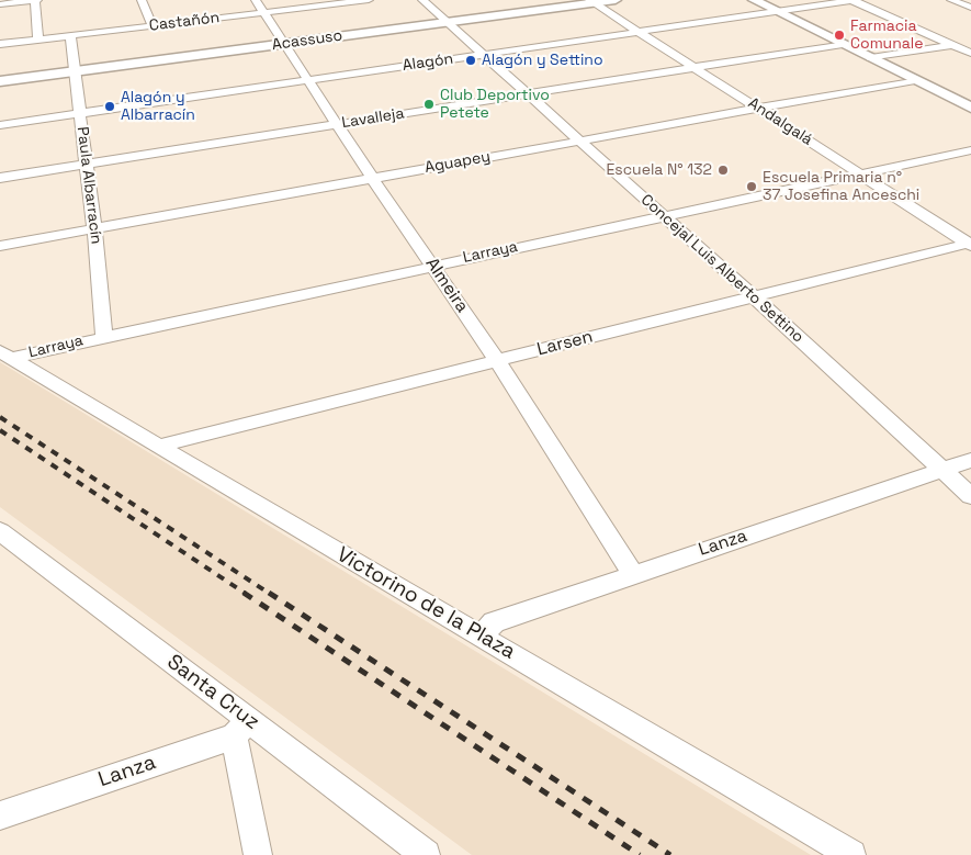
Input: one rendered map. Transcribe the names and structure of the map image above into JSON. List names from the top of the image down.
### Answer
{
  "streets": {
    "street": [
      "Castañón",
      "Acassuso",
      "Alagón",
      "Lavalleja",
      "Andalgalá",
      "Aguapey",
      "Paula Albarracín",
      "Larraya",
      "Concejal Luis Alberto Settino",
      "Almeira",
      "Larsen",
      "Lanza",
      "Victorino de la Plaza",
      "Santa Cruz"
    ]
  },
  "crossings": [
    ["Castañón", "Paula Albarracín"],
    ["Castañón", "Almeira"],
    ["Acassuso", "Andalgalá"],
    ["Acassuso", "Paula Albarracín"],
    ["Acassuso", "Concejal Luis Alberto Settino"],
    ["Acassuso", "Almeira"],
    ["Alagón", "Andalgalá"],
    ["Alagón", "Paula Albarracín"],
    ["Alagón", "Concejal Luis Alberto Settino"],
    ["Alagón", "Almeira"],
    ["Lavalleja", "Andalgalá"],
    ["Lavalleja", "Paula Albarracín"],
    ["Lavalleja", "Concejal Luis Alberto Settino"],
    ["Lavalleja", "Almeira"],
    ["Andalgalá", "Aguapey"],
    ["Andalgalá", "Larraya"],
    ["Andalgalá", "Larsen"],
    ["Aguapey", "Paula Albarracín"],
    ["Aguapey", "Concejal Luis Alberto Settino"],
    ["Aguapey", "Almeira"],
    ["Paula Albarracín", "Larraya"],
    ["Larraya", "Concejal Luis Alberto Settino"],
    ["Larraya", "Almeira"],
    ["Larraya", "Victorino de la Plaza"],
    ["Concejal Luis Alberto Settino", "Larsen"],
    ["Concejal Luis Alberto Settino", "Lanza"],
    ["Almeira", "Larsen"],
    ["Almeira", "Lanza"],
    ["Larsen", "Victorino de la Plaza"],
    ["Lanza", "Victorino de la Plaza"],
    ["Lanza", "Santa Cruz"]
  ],
  "places": [
    "Farmacia Comunale",
    "Alagón y Settino",
    "Club Deportivo Petete",
    "Alagón y Albarracín",
    "Escuela N° 132",
    "Escuela Primaria n° 37 Josefina Anceschi"
  ]
}
